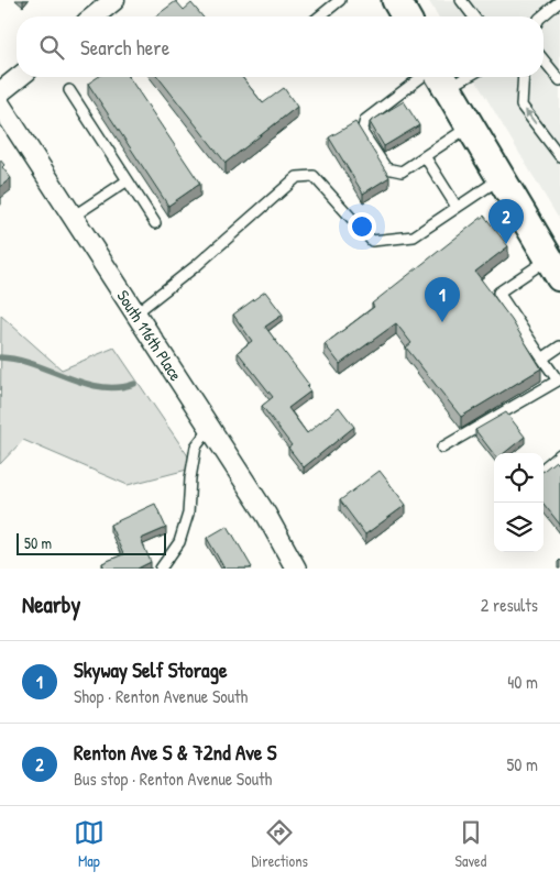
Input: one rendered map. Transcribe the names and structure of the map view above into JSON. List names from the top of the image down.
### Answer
{
  "streets": {
    "street": ["South 116th Place"]
  },
  "scale_bar": "50 m",
  "page": {
    "search": "Search here",
    "pins": ["2", "1"],
    "scale": "50 m",
    "heading": ["Nearby", "2 results"],
    "list": [
      {
        "mark": "1",
        "name": "Skyway Self Storage",
        "note": "Shop · Renton Avenue South",
        "value": "40 m"
      },
      {
        "mark": "2",
        "name": "Renton Ave S & 72nd Ave S",
        "note": "Bus stop · Renton Avenue South",
        "value": "50 m"
      }
    ],
    "nav": ["Map", "Directions", "Saved"]
  }
}
